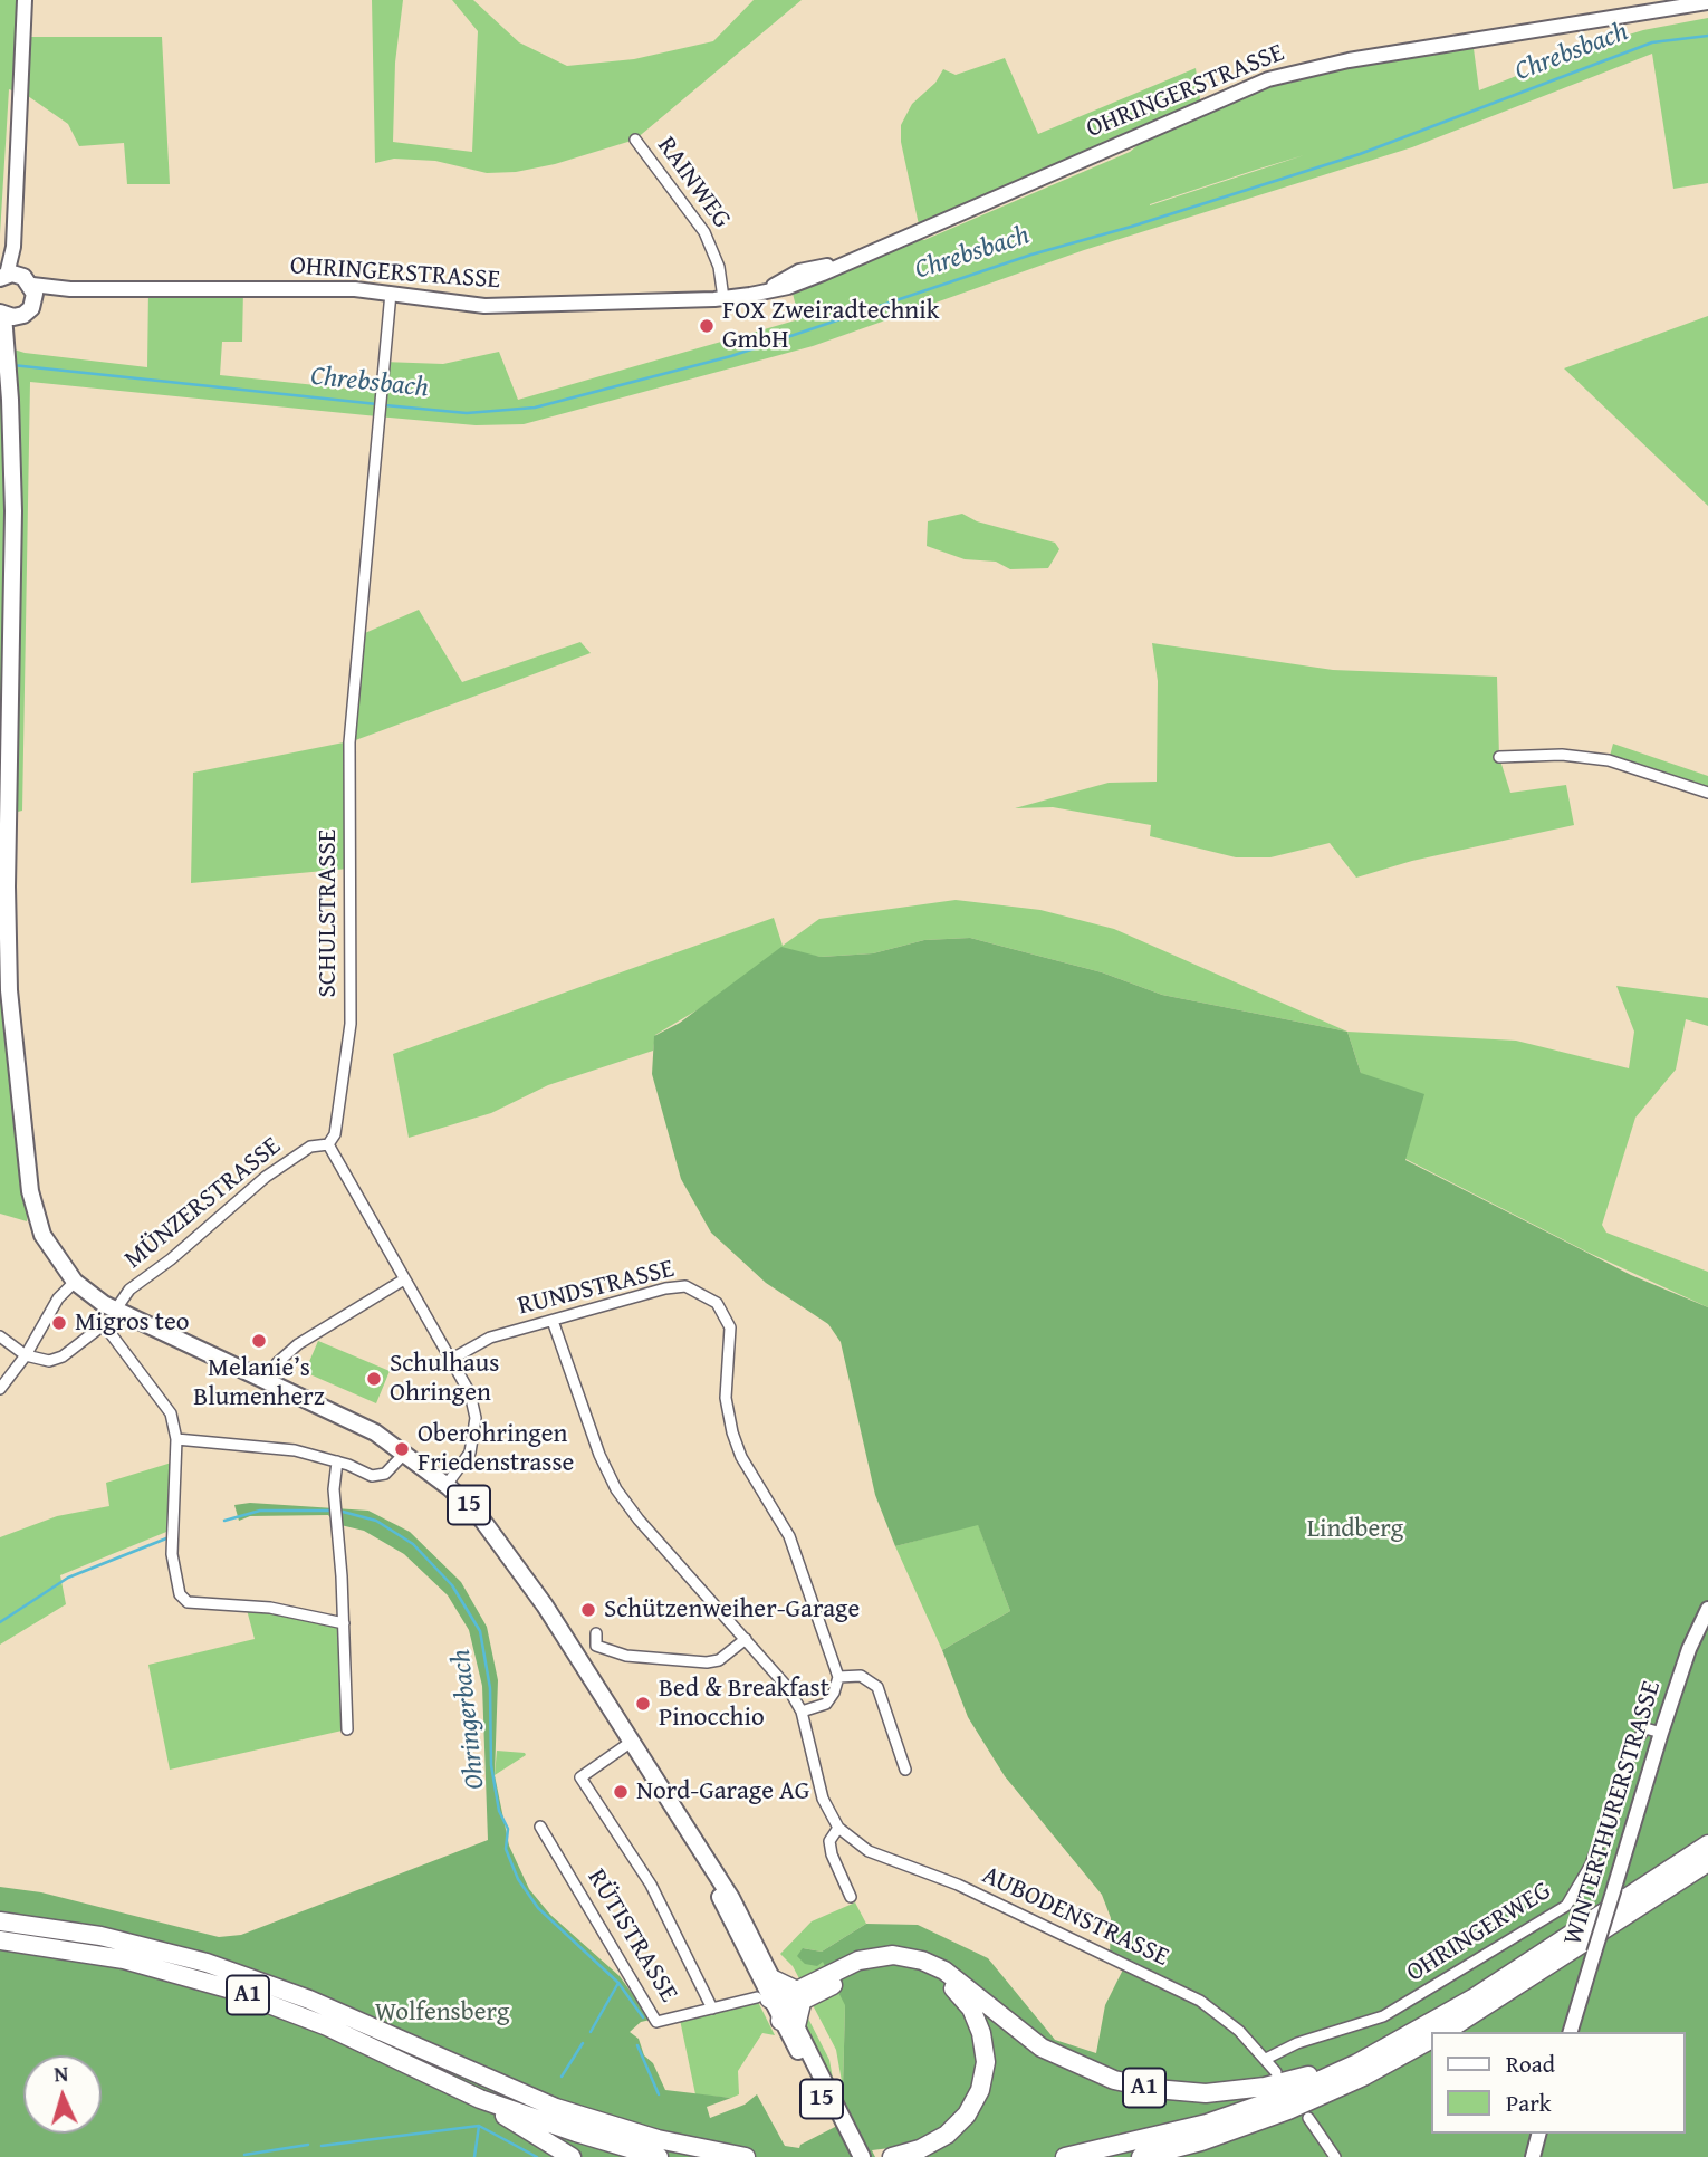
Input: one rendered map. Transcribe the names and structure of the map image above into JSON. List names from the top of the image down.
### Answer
{
  "streets": {
    "highway": ["A1"],
    "main road": ["OHRINGERSTRASSE", "15", "WINTERTHURERSTRASSE"],
    "street": [
      "RAINWEG",
      "SCHULSTRASSE",
      "MÜNZERSTRASSE",
      "RUNDSTRASSE",
      "AUBODENSTRASSE",
      "OHRINGERWEG",
      "RÜTISTRASSE"
    ]
  },
  "crossings": [
    ["OHRINGERSTRASSE", "RAINWEG"],
    ["OHRINGERSTRASSE", "SCHULSTRASSE"],
    ["OHRINGERSTRASSE", "15"],
    ["SCHULSTRASSE", "MÜNZERSTRASSE"],
    ["MÜNZERSTRASSE", "15"],
    ["RUNDSTRASSE", "AUBODENSTRASSE"],
    ["15", "RÜTISTRASSE"],
    ["15", "A1"],
    ["WINTERTHURERSTRASSE", "OHRINGERWEG"],
    ["AUBODENSTRASSE", "OHRINGERWEG"],
    ["RÜTISTRASSE", "A1"]
  ],
  "water": ["Chrebsbach", "Ohringerbach"],
  "parks": ["Lindberg", "Wolfensberg"],
  "places": [
    "FOX Zweiradtechnik GmbH",
    "Migros teo",
    "Melanie’s Blumenherz",
    "Schulhaus Ohringen",
    "Oberohringen Friedenstrasse",
    "Schützenweiher-Garage",
    "Bed & Breakfast Pinocchio",
    "Nord-Garage AG"
  ],
  "legend": ["Road", "Park"],
  "north": "top"
}
